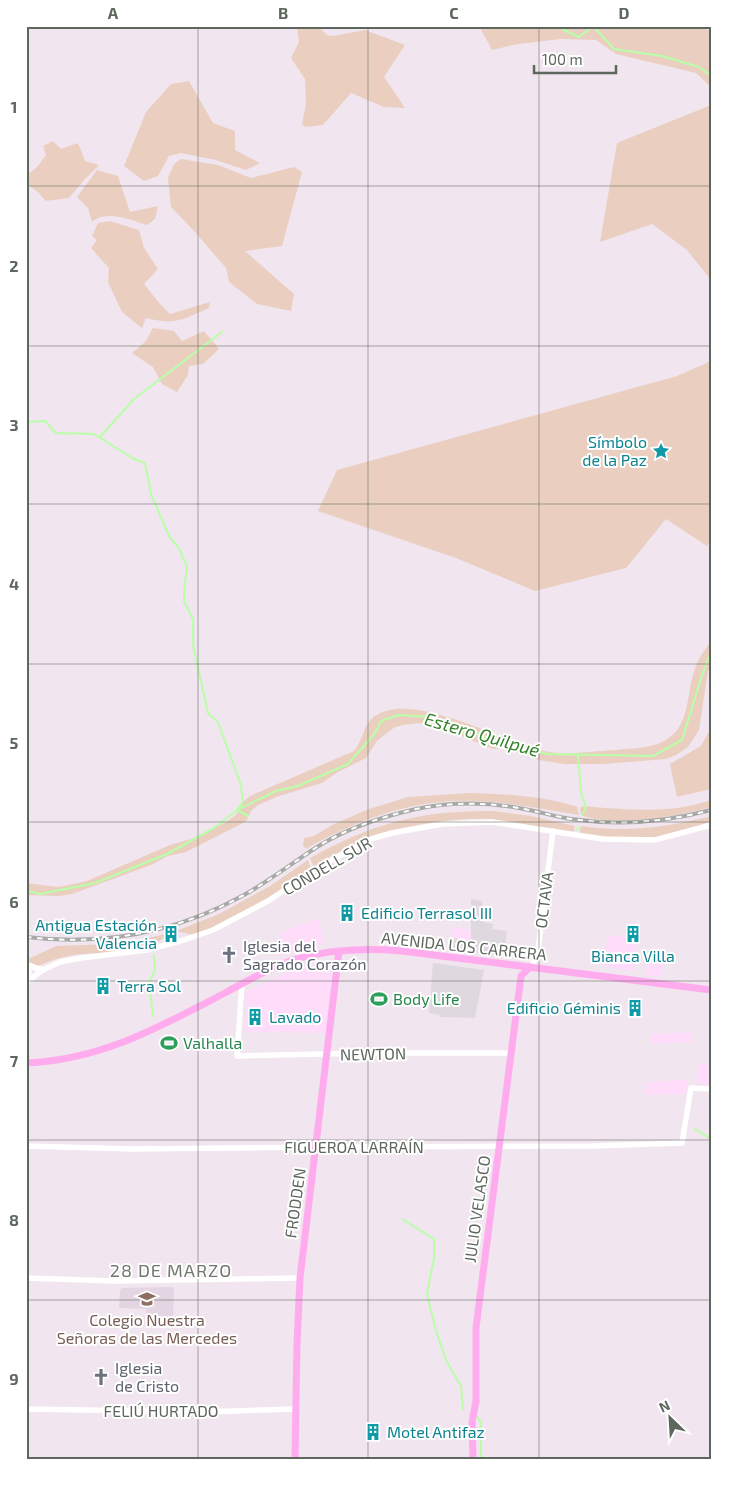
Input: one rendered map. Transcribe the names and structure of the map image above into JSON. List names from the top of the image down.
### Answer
{
  "streets": {
    "main road": ["AVENIDA LOS CARRERA", "FRODDEN", "JULIO VELASCO"],
    "street": [
      "CONDELL SUR",
      "OCTAVA",
      "NEWTON",
      "FIGUEROA LARRAÍN",
      "FELIÚ HURTADO"
    ]
  },
  "crossings": [
    ["CONDELL SUR", "OCTAVA"],
    ["OCTAVA", "AVENIDA LOS CARRERA"],
    ["OCTAVA", "JULIO VELASCO"],
    ["AVENIDA LOS CARRERA", "NEWTON"],
    ["AVENIDA LOS CARRERA", "FRODDEN"],
    ["AVENIDA LOS CARRERA", "JULIO VELASCO"],
    ["NEWTON", "FRODDEN"],
    ["NEWTON", "JULIO VELASCO"],
    ["FIGUEROA LARRAÍN", "FRODDEN"],
    ["FIGUEROA LARRAÍN", "JULIO VELASCO"],
    ["FRODDEN", "FELIÚ HURTADO"]
  ],
  "districts": ["28 DE MARZO"],
  "water": ["Estero Quilpué"],
  "places": {
    "place": ["Símbolo de la Paz"],
    "building": [
      "Edificio Terrasol III",
      "Antigua Estación Valencia",
      "Bianca Villa",
      "Terra Sol",
      "Edificio Géminis",
      "Lavado",
      "Motel Antifaz"
    ],
    "church": ["Iglesia del Sagrado Corazón", "Iglesia de Cristo"],
    "sports": ["Body Life", "Valhalla"],
    "school or university": ["Colegio Nuestra Señoras de las Mercedes"]
  },
  "scale_bar": "100 m",
  "north": "top left",
  "grid": {
    "columns": [
      "A",
      "B",
      "C",
      "D"
    ],
    "rows": [
      "1",
      "2",
      "3",
      "4",
      "5",
      "6",
      "7",
      "8",
      "9"
    ]
  }
}
